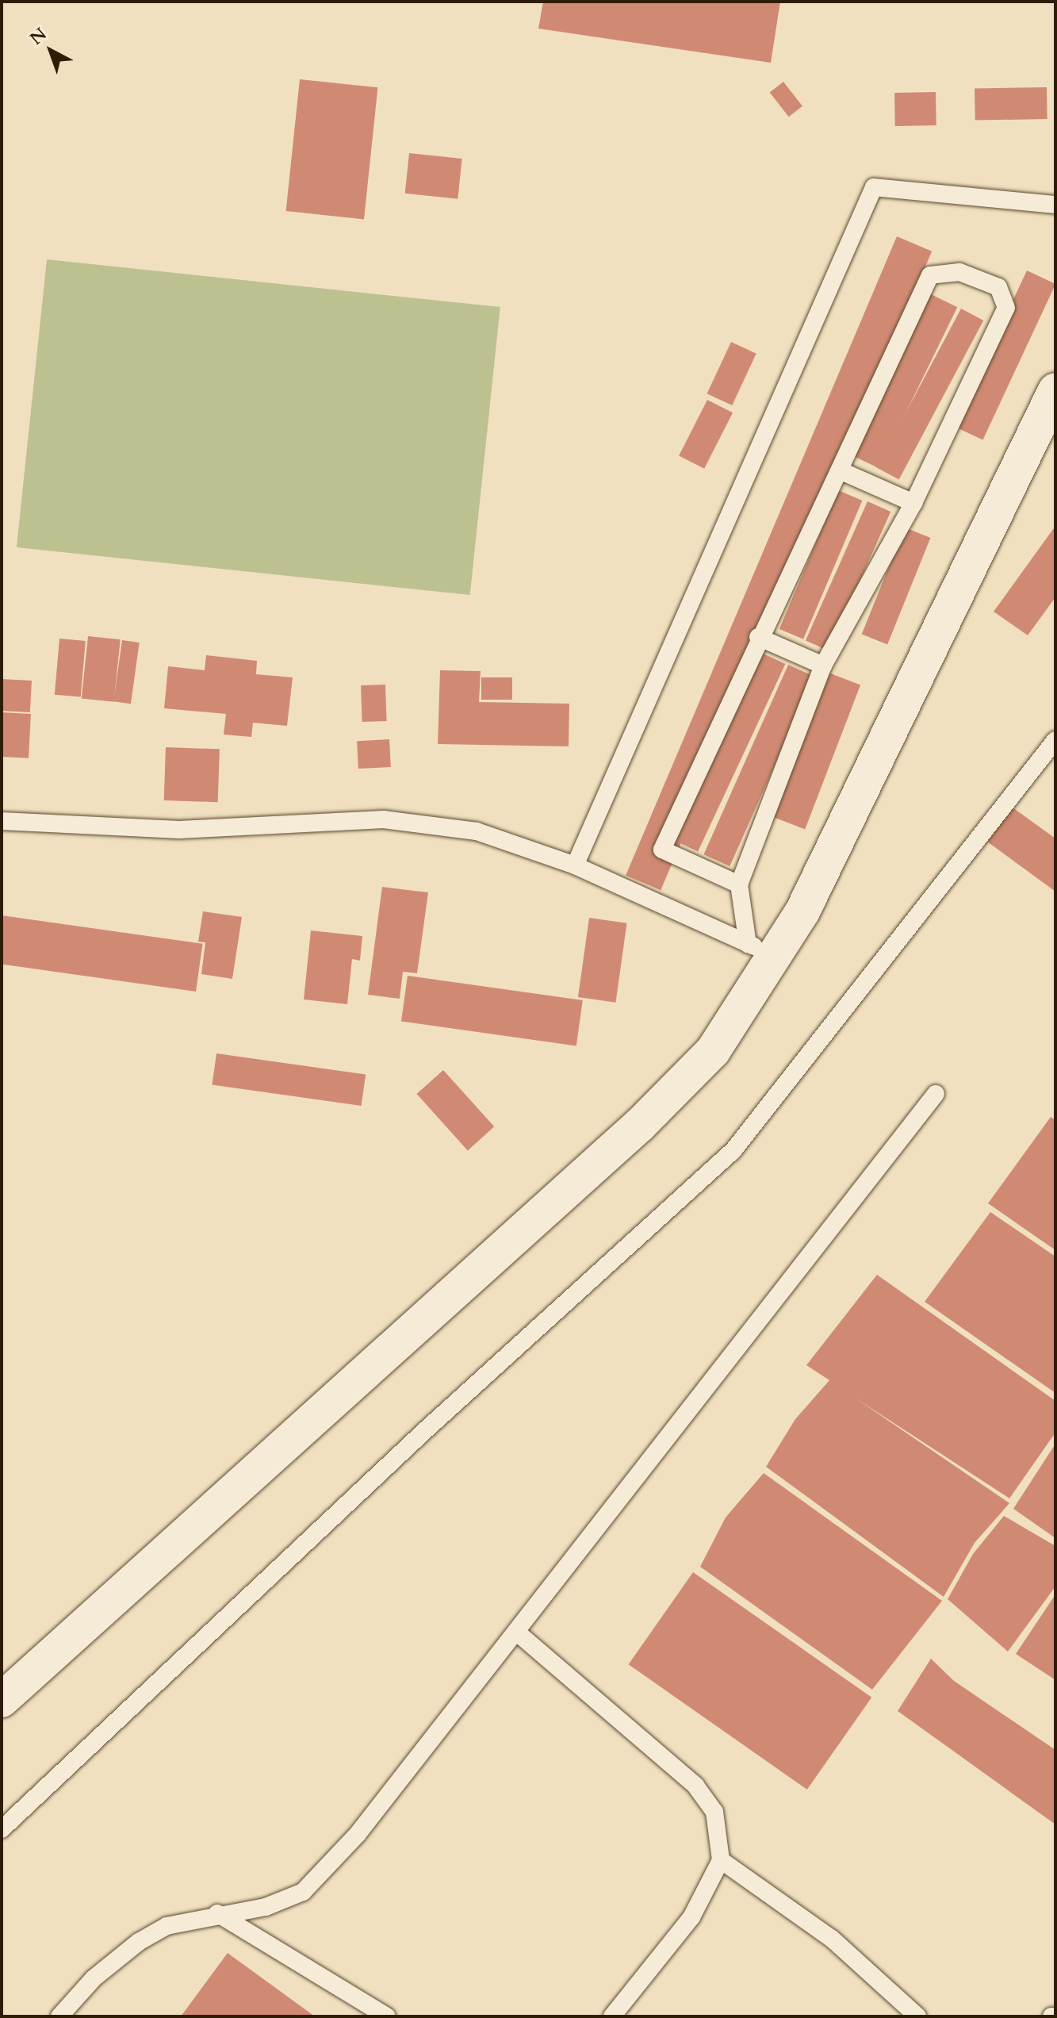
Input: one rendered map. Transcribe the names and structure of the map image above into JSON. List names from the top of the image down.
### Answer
{
  "north": "top left"
}
